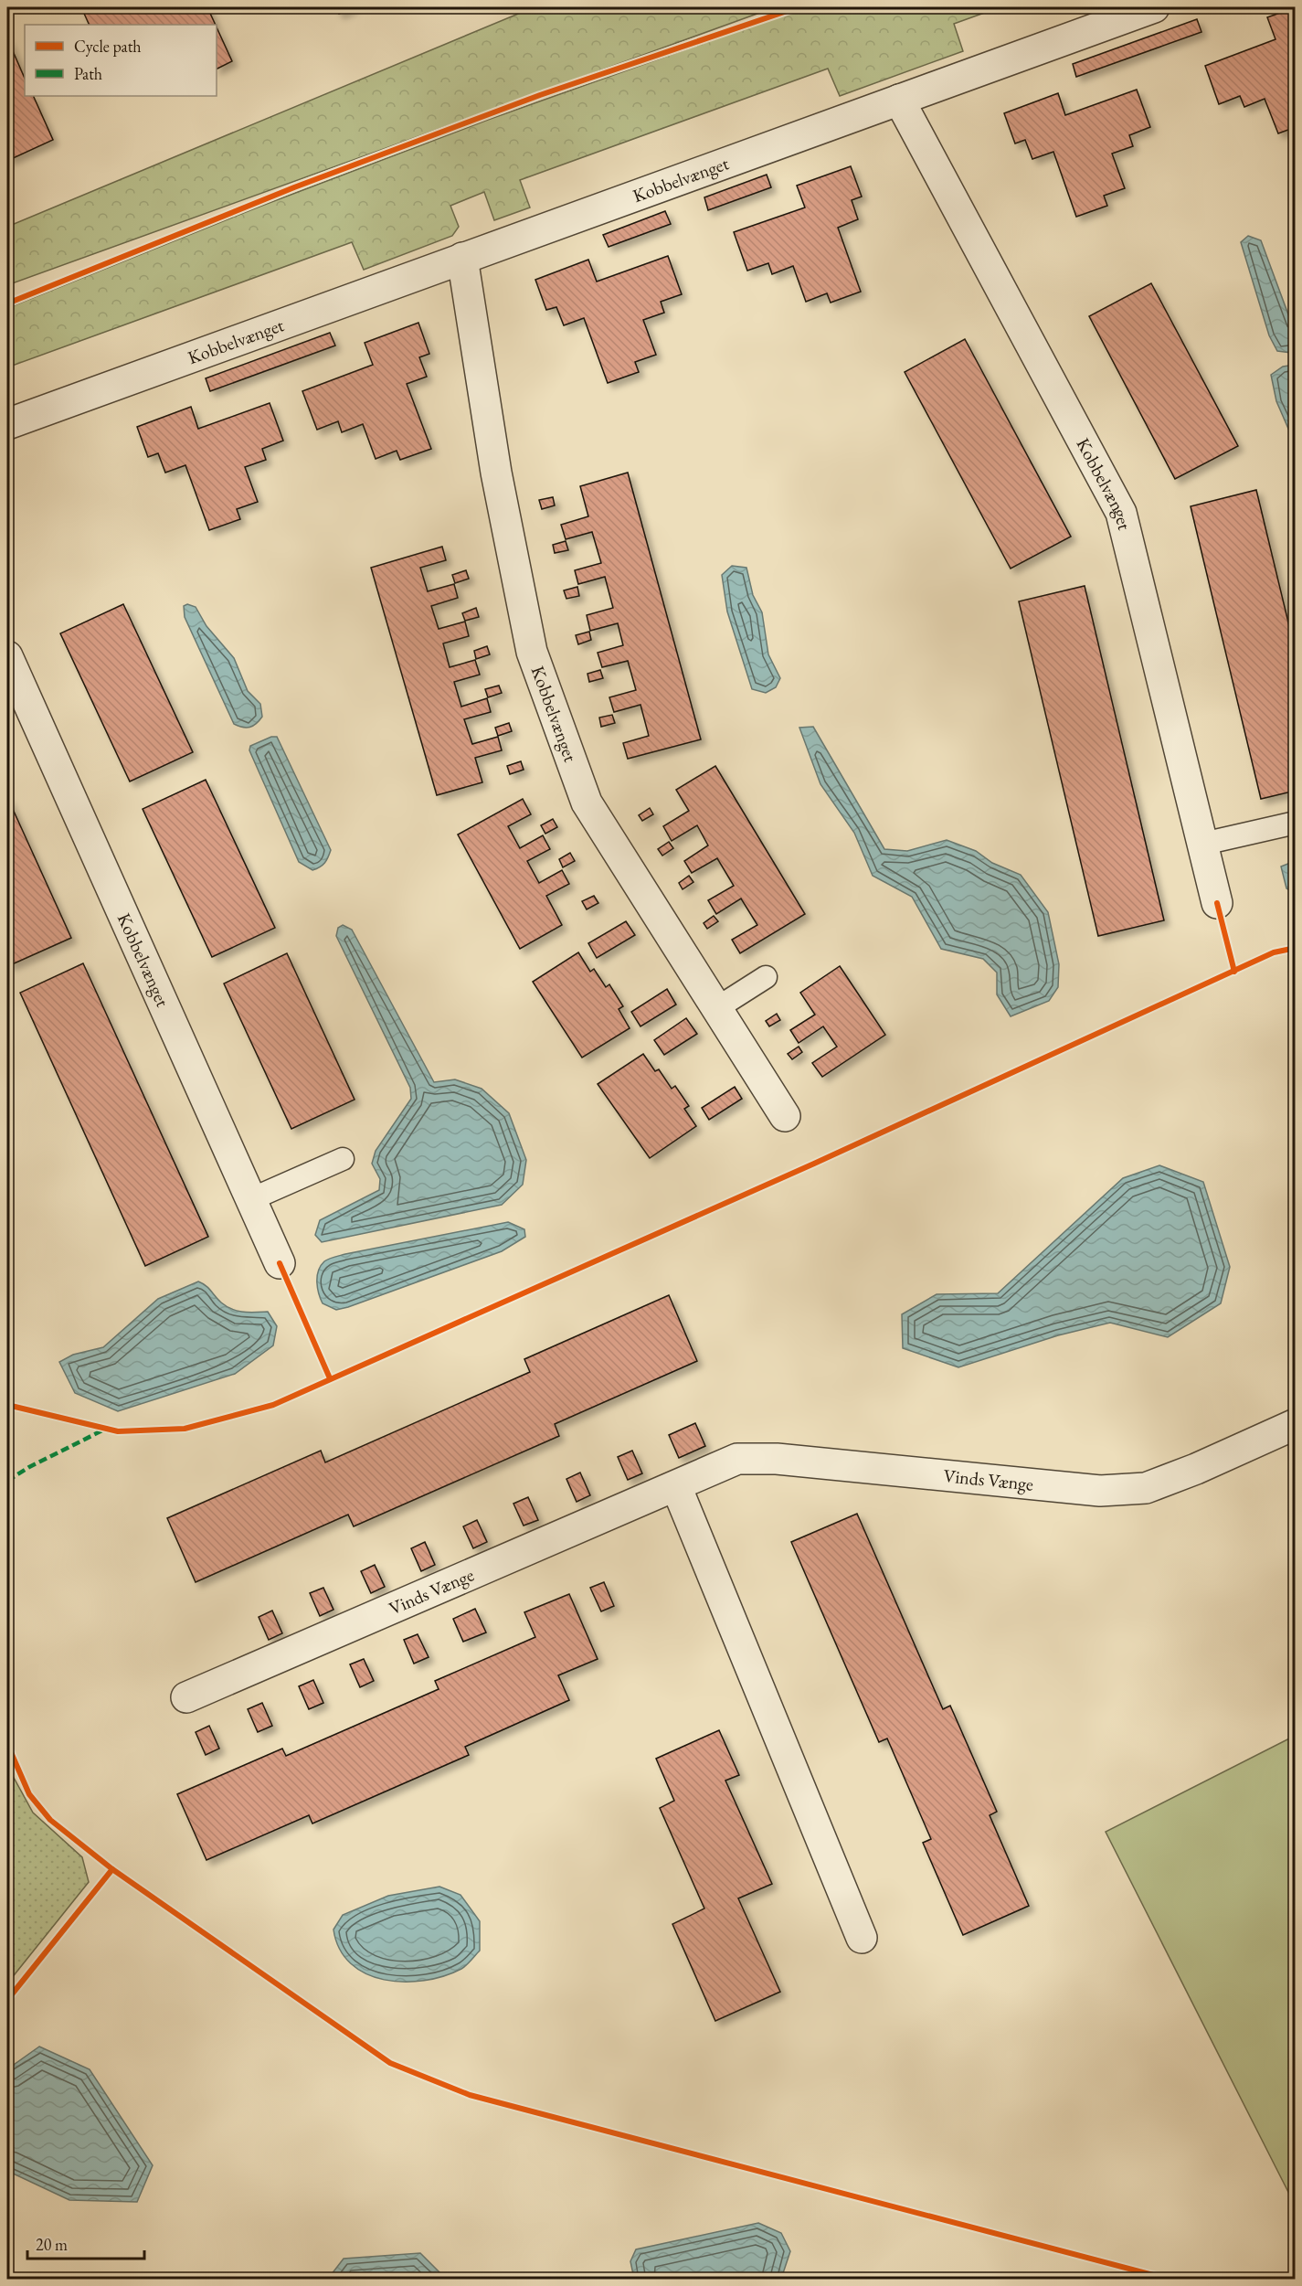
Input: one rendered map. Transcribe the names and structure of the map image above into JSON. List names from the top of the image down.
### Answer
{
  "streets": {
    "street": ["Kobbelvænget", "Vinds Vænge"]
  },
  "legend": ["Cycle path", "Path"],
  "scale_bar": "20 m"
}
